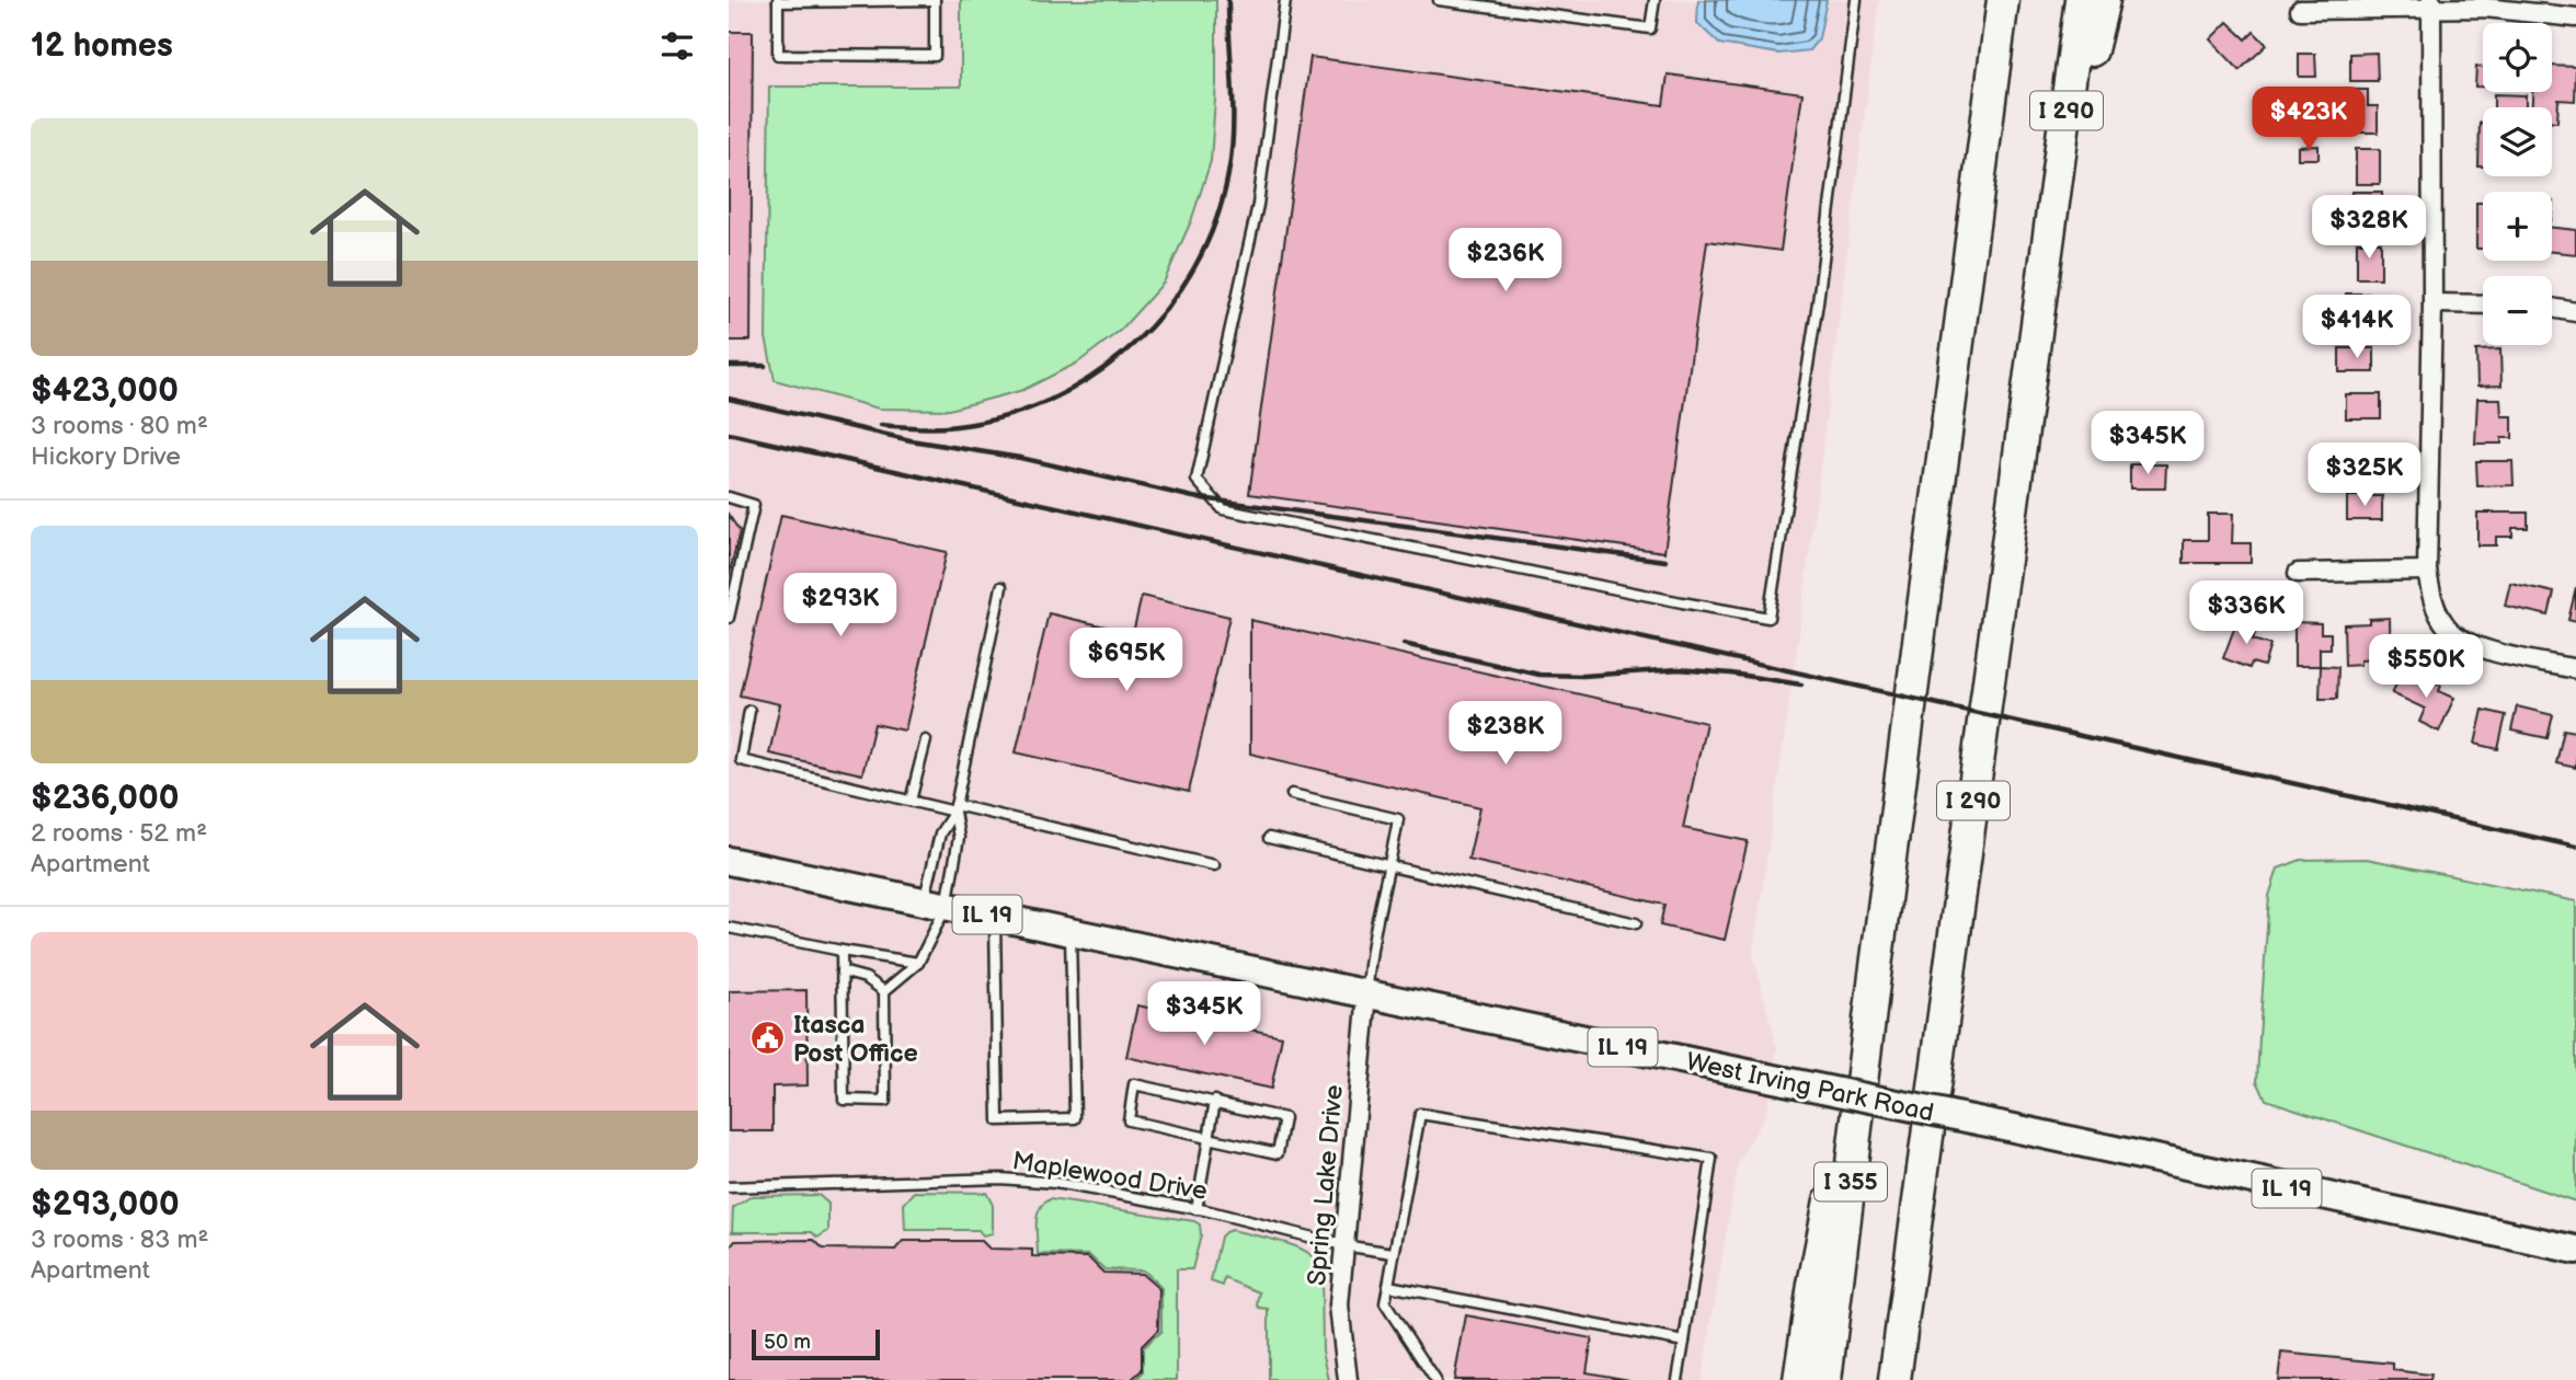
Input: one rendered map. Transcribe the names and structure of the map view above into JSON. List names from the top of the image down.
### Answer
{
  "streets": {
    "highway": ["I 290", "I 355"],
    "main road": ["IL 19", "West Irving Park Road"],
    "street": ["Spring Lake Drive"],
    "lane": ["Maplewood Drive"]
  },
  "crossings": [
    ["I 290", "I 355"],
    ["West Irving Park Road", "Spring Lake Drive"],
    ["Maplewood Drive", "Spring Lake Drive"]
  ],
  "places": {
    "public building": ["Itasca Post Office"]
  },
  "scale_bar": "50 m",
  "page": {
    "heading": "12 homes",
    "map_buttons": ["+", "−"],
    "price": [
      "$423K",
      "$328K",
      "$236K",
      "$414K",
      "$345K",
      "$325K",
      "$293K",
      "$336K",
      "$695K",
      "$550K",
      "$238K",
      "$345K"
    ],
    "list": [
      {
        "name": "$423,000",
        "note": "3 rooms · 80 m² · Hickory Drive"
      },
      {
        "name": "$236,000",
        "note": "2 rooms · 52 m² · Apartment"
      },
      {
        "name": "$293,000",
        "note": "3 rooms · 83 m² · Apartment"
      }
    ],
    "scale": "50 m"
  }
}
